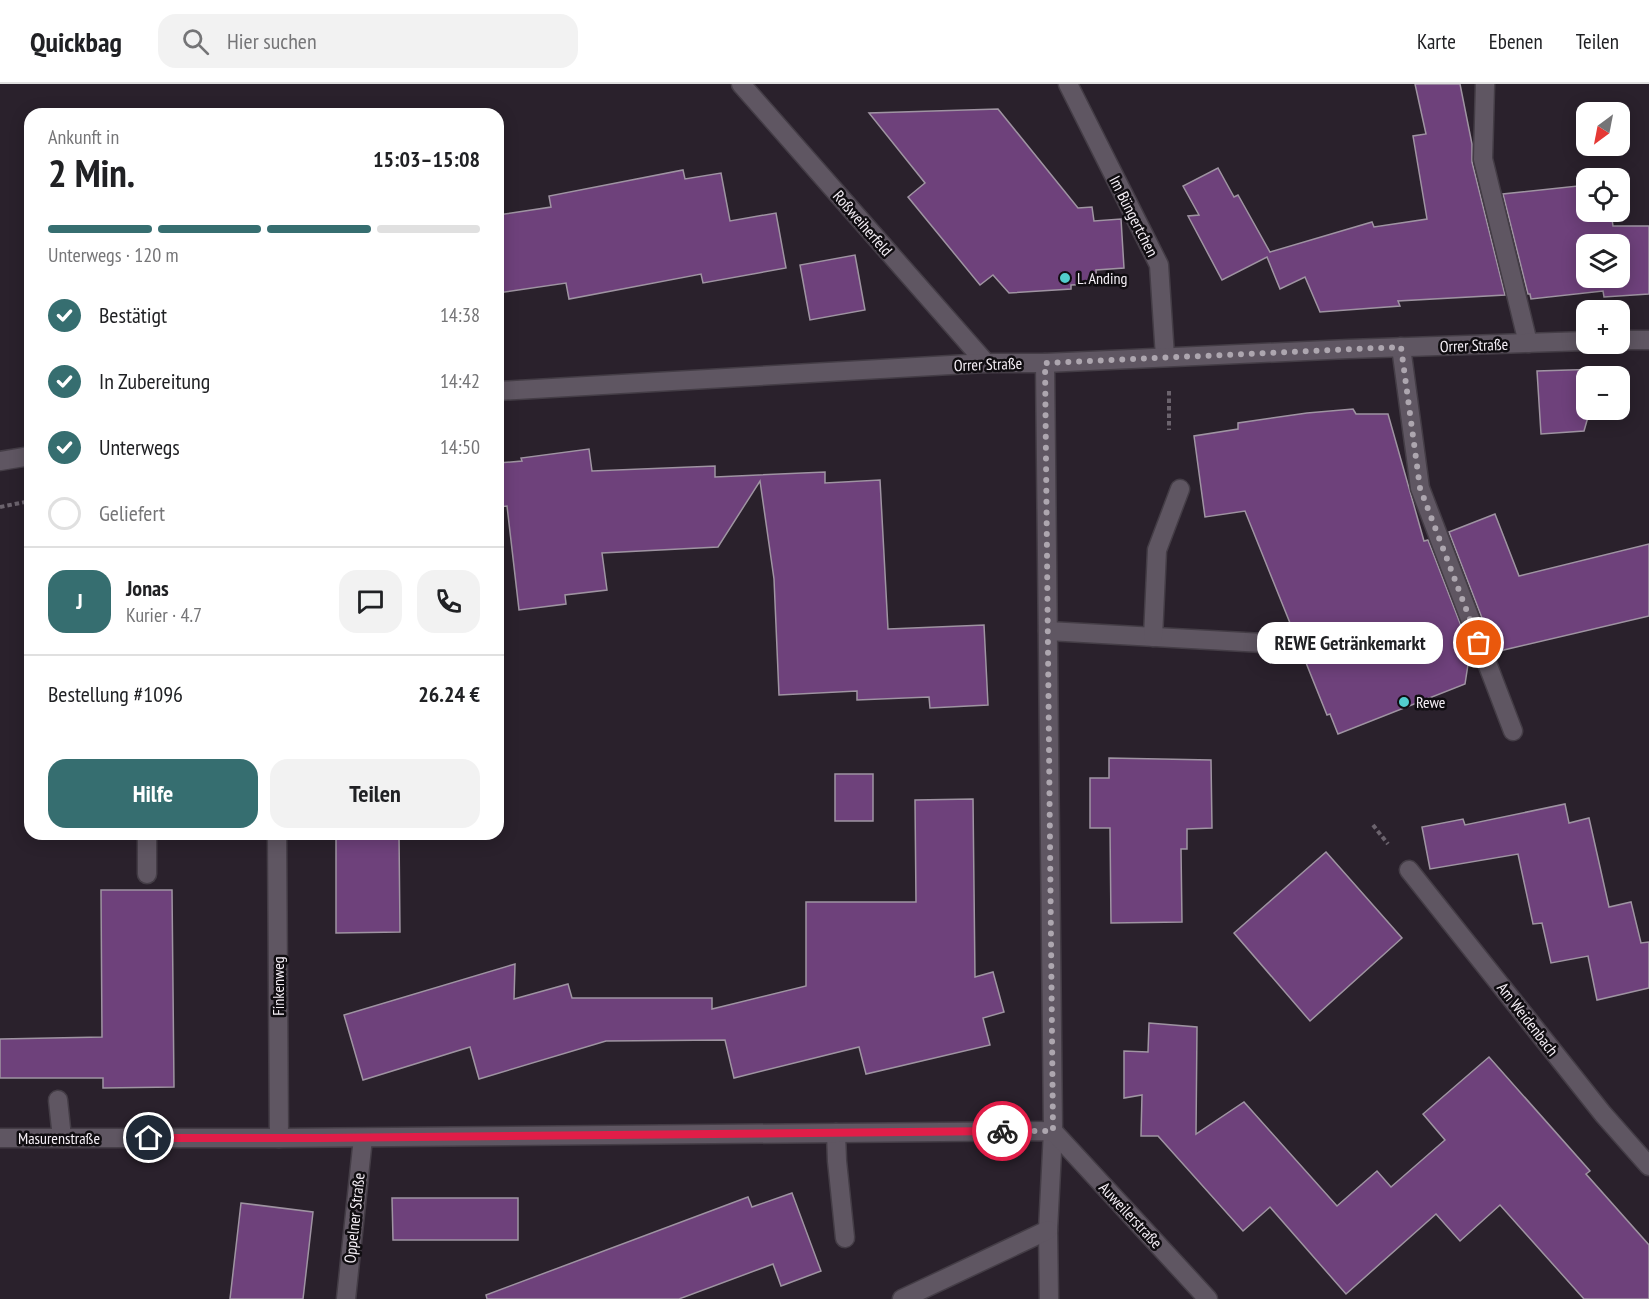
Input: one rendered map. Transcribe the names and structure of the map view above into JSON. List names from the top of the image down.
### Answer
{
  "streets": {
    "street": [
      "Im Büngertchen",
      "Roßweiherfeld",
      "Orrer Straße",
      "Finkenweg",
      "Am Weidenbach",
      "Masurenstraße",
      "Auweilerstraße",
      "Oppelner Straße"
    ]
  },
  "crossings": [
    ["Im Büngertchen", "Orrer Straße"],
    ["Roßweiherfeld", "Orrer Straße"],
    ["Finkenweg", "Masurenstraße"],
    ["Masurenstraße", "Auweilerstraße"],
    ["Masurenstraße", "Oppelner Straße"]
  ],
  "places": ["L. Anding", "REWE Getränkemarkt", "Rewe"],
  "north": "bottom left",
  "page": {
    "header": "Quickbag",
    "search": "Hier suchen",
    "nav": ["Karte", "Ebenen", "Teilen"],
    "map_buttons": ["+", "−"],
    "heading": ["2 Min.", "Ankunft in", "15:03–15:08"],
    "panel": [
      "Jonas",
      "Kurier · 4.7",
      "Bestellung #1096",
      "26.24 €"
    ],
    "bar": "Unterwegs · 120 m",
    "list": [
      ["Bestätigt", "14:38"],
      ["In Zubereitung", "14:42"],
      ["Unterwegs", "14:50"],
      "Geliefert"
    ],
    "round": "J",
    "bubble": "REWE Getränkemarkt",
    "buttons": ["Hilfe", "Teilen"]
  }
}
